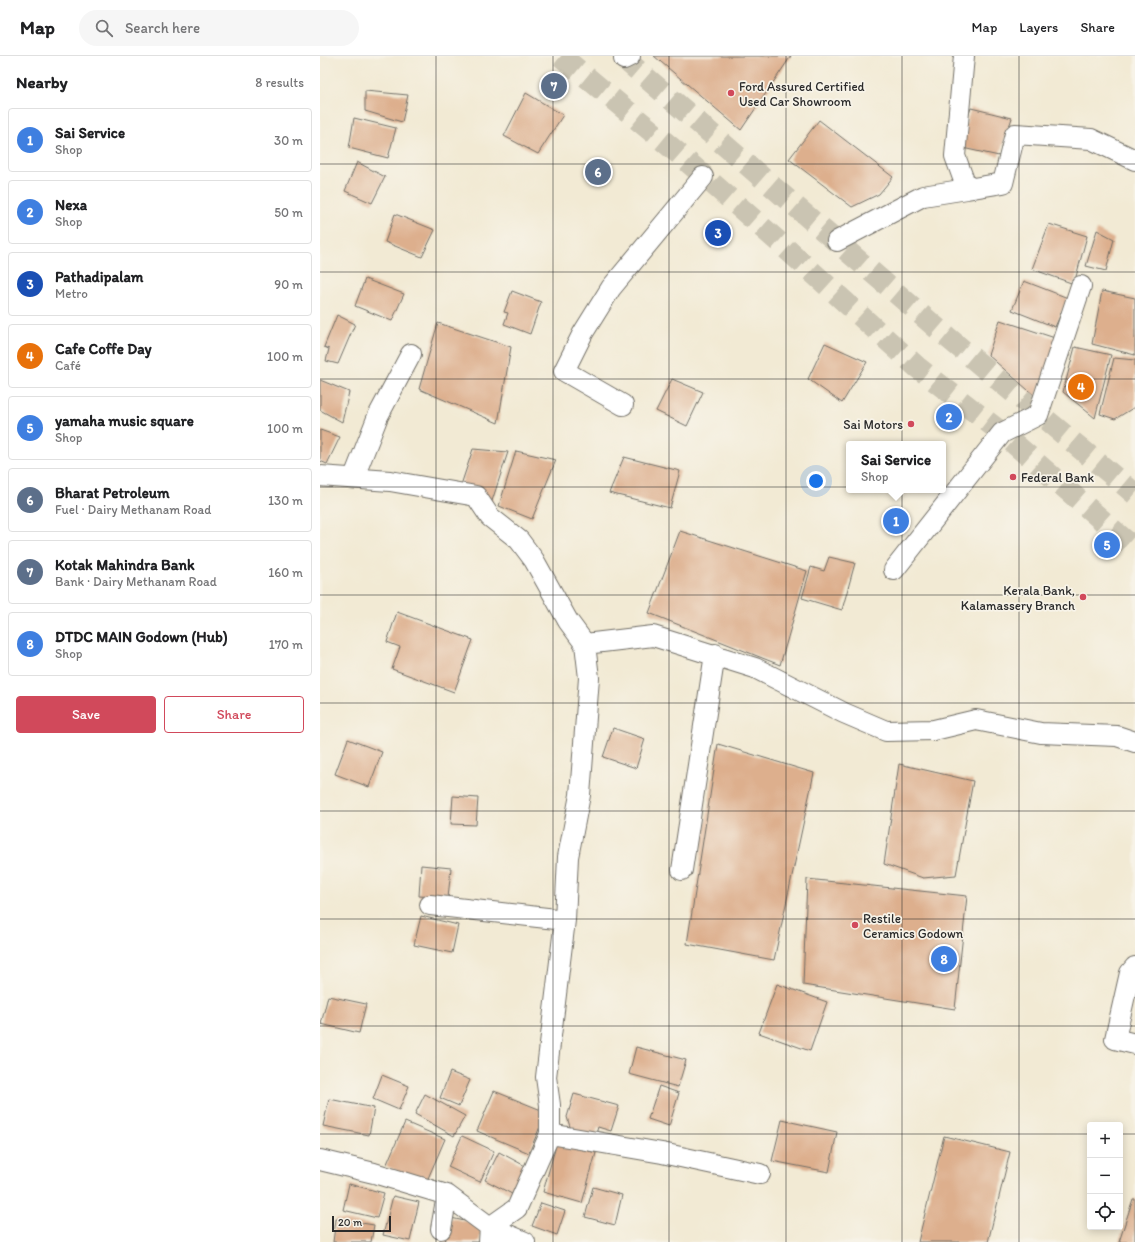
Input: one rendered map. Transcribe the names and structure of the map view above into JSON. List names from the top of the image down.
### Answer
{
  "places": [
    "Ford Assured Certified Used Car Showroom",
    "Sai Motors",
    "Federal Bank",
    "Kerala Bank, Kalamassery Branch",
    "Restile Ceramics Godown"
  ],
  "scale_bar": "20 m",
  "page": {
    "header": "Map",
    "search": "Search here",
    "nav": ["Map", "Layers", "Share"],
    "heading": ["Nearby", "8 results"],
    "pins": [
      "7",
      "6",
      "3",
      "4",
      "2",
      "1",
      "5",
      "8"
    ],
    "list": [
      {
        "mark": "1",
        "name": "Sai Service",
        "note": "Shop",
        "value": "30 m"
      },
      {
        "mark": "2",
        "name": "Nexa",
        "note": "Shop",
        "value": "50 m"
      },
      {
        "mark": "3",
        "name": "Pathadipalam",
        "note": "Metro",
        "value": "90 m"
      },
      {
        "mark": "4",
        "name": "Cafe Coffe Day",
        "note": "Café",
        "value": "100 m"
      },
      {
        "mark": "5",
        "name": "yamaha music square",
        "note": "Shop",
        "value": "100 m"
      },
      {
        "mark": "6",
        "name": "Bharat Petroleum",
        "note": "Fuel · Dairy Methanam Road",
        "value": "130 m"
      },
      {
        "mark": "7",
        "name": "Kotak Mahindra Bank",
        "note": "Bank · Dairy Methanam Road",
        "value": "160 m"
      },
      {
        "mark": "8",
        "name": "DTDC MAIN Godown (Hub)",
        "note": "Shop",
        "value": "170 m"
      }
    ],
    "popup": ["Sai Service", "Shop"],
    "buttons": ["Save", "Share"],
    "map_buttons": ["+", "−"],
    "scale": "20 m"
  }
}
